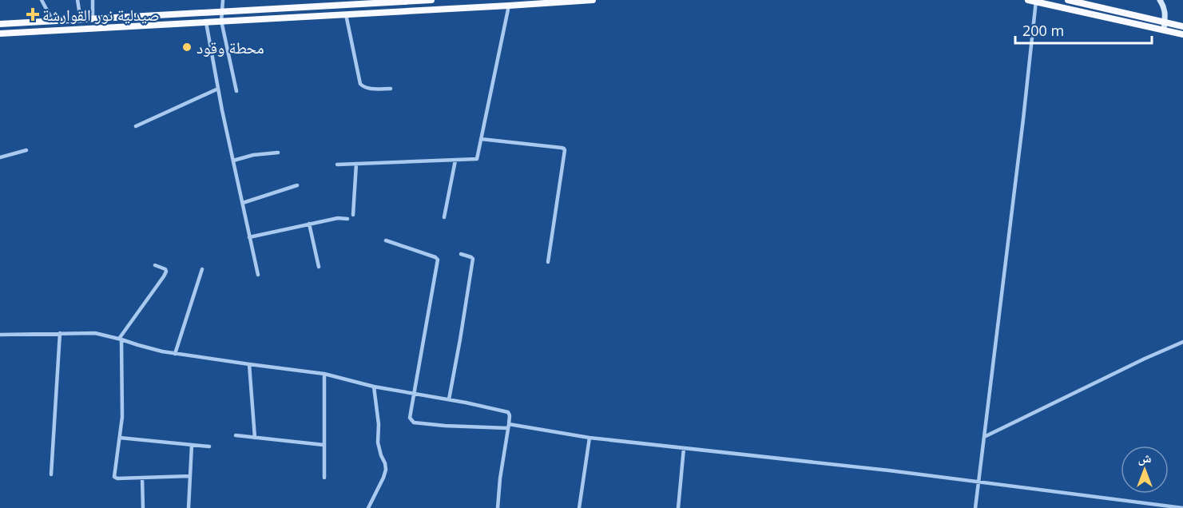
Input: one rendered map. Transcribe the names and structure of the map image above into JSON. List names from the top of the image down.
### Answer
{
  "places": {
    "health": ["صيدلية نور القوارشة"],
    "other": ["محطة وقود"]
  },
  "scale_bar": "200 m",
  "north": "top"
}
